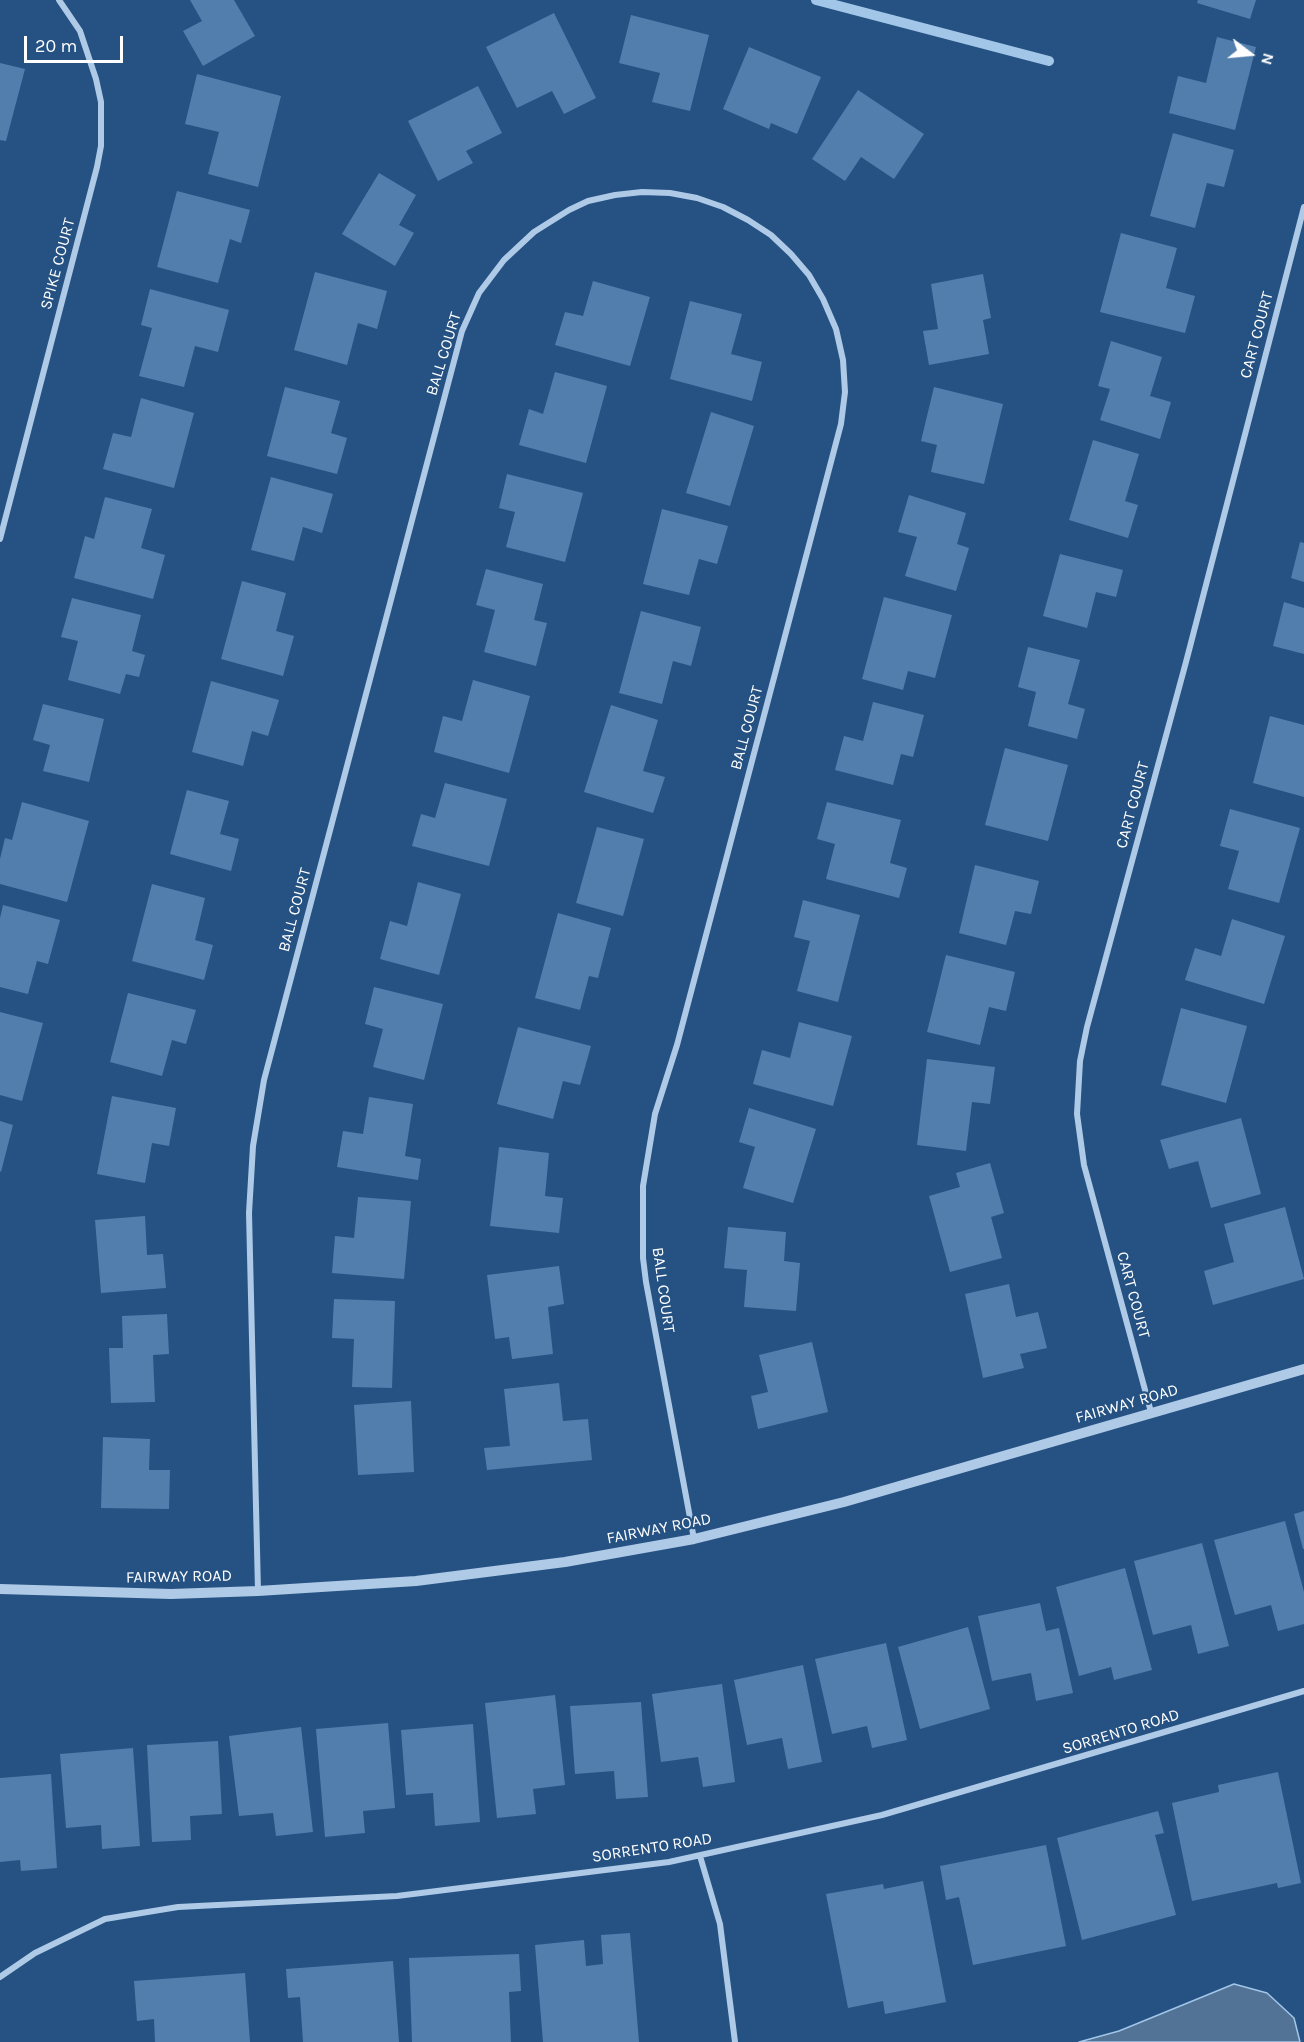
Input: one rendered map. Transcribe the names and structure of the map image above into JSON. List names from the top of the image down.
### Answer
{
  "streets": {
    "street": [
      "SPIKE COURT",
      "CART COURT",
      "BALL COURT",
      "FAIRWAY ROAD",
      "SORRENTO ROAD"
    ]
  },
  "crossings": [
    ["CART COURT", "FAIRWAY ROAD"],
    ["BALL COURT", "FAIRWAY ROAD"]
  ],
  "scale_bar": "20 m",
  "north": "right"
}
